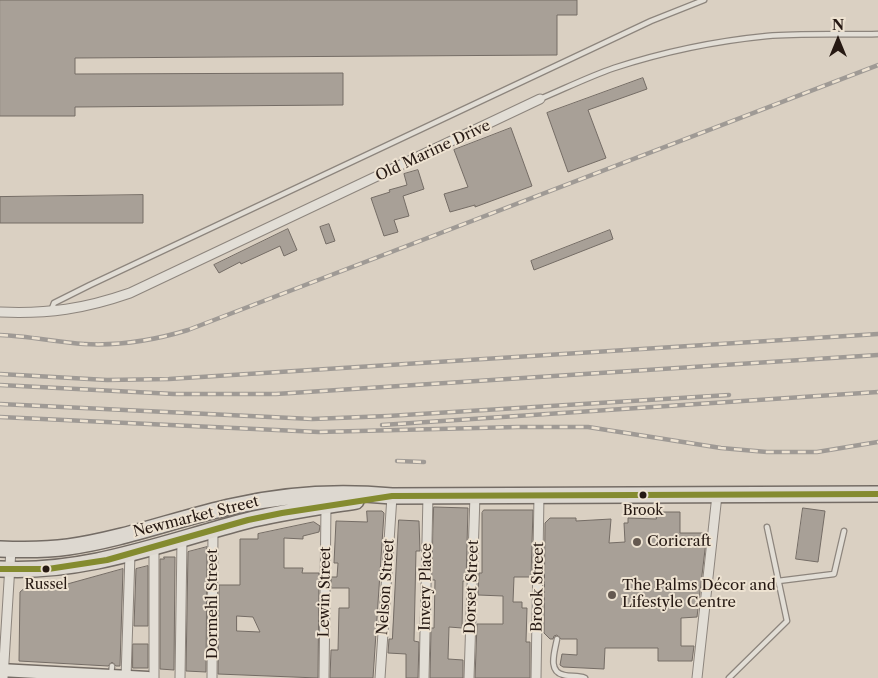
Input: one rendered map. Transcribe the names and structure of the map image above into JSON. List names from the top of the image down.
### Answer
{
  "streets": {
    "main road": ["Newmarket Street"],
    "street": [
      "Old Marine Drive",
      "Nelson Street",
      "Invery Place",
      "Dorset Street",
      "Brook Street",
      "Lewin Street",
      "Dormehl Street"
    ]
  },
  "crossings": [
    ["Newmarket Street", "Nelson Street"],
    ["Newmarket Street", "Invery Place"],
    ["Newmarket Street", "Dorset Street"],
    ["Newmarket Street", "Brook Street"],
    ["Newmarket Street", "Lewin Street"],
    ["Newmarket Street", "Dormehl Street"]
  ],
  "places": [
    "Brook",
    "Coricraft",
    "Russel",
    "The Palms Décor and Lifestyle Centre"
  ],
  "north": "top"
}
